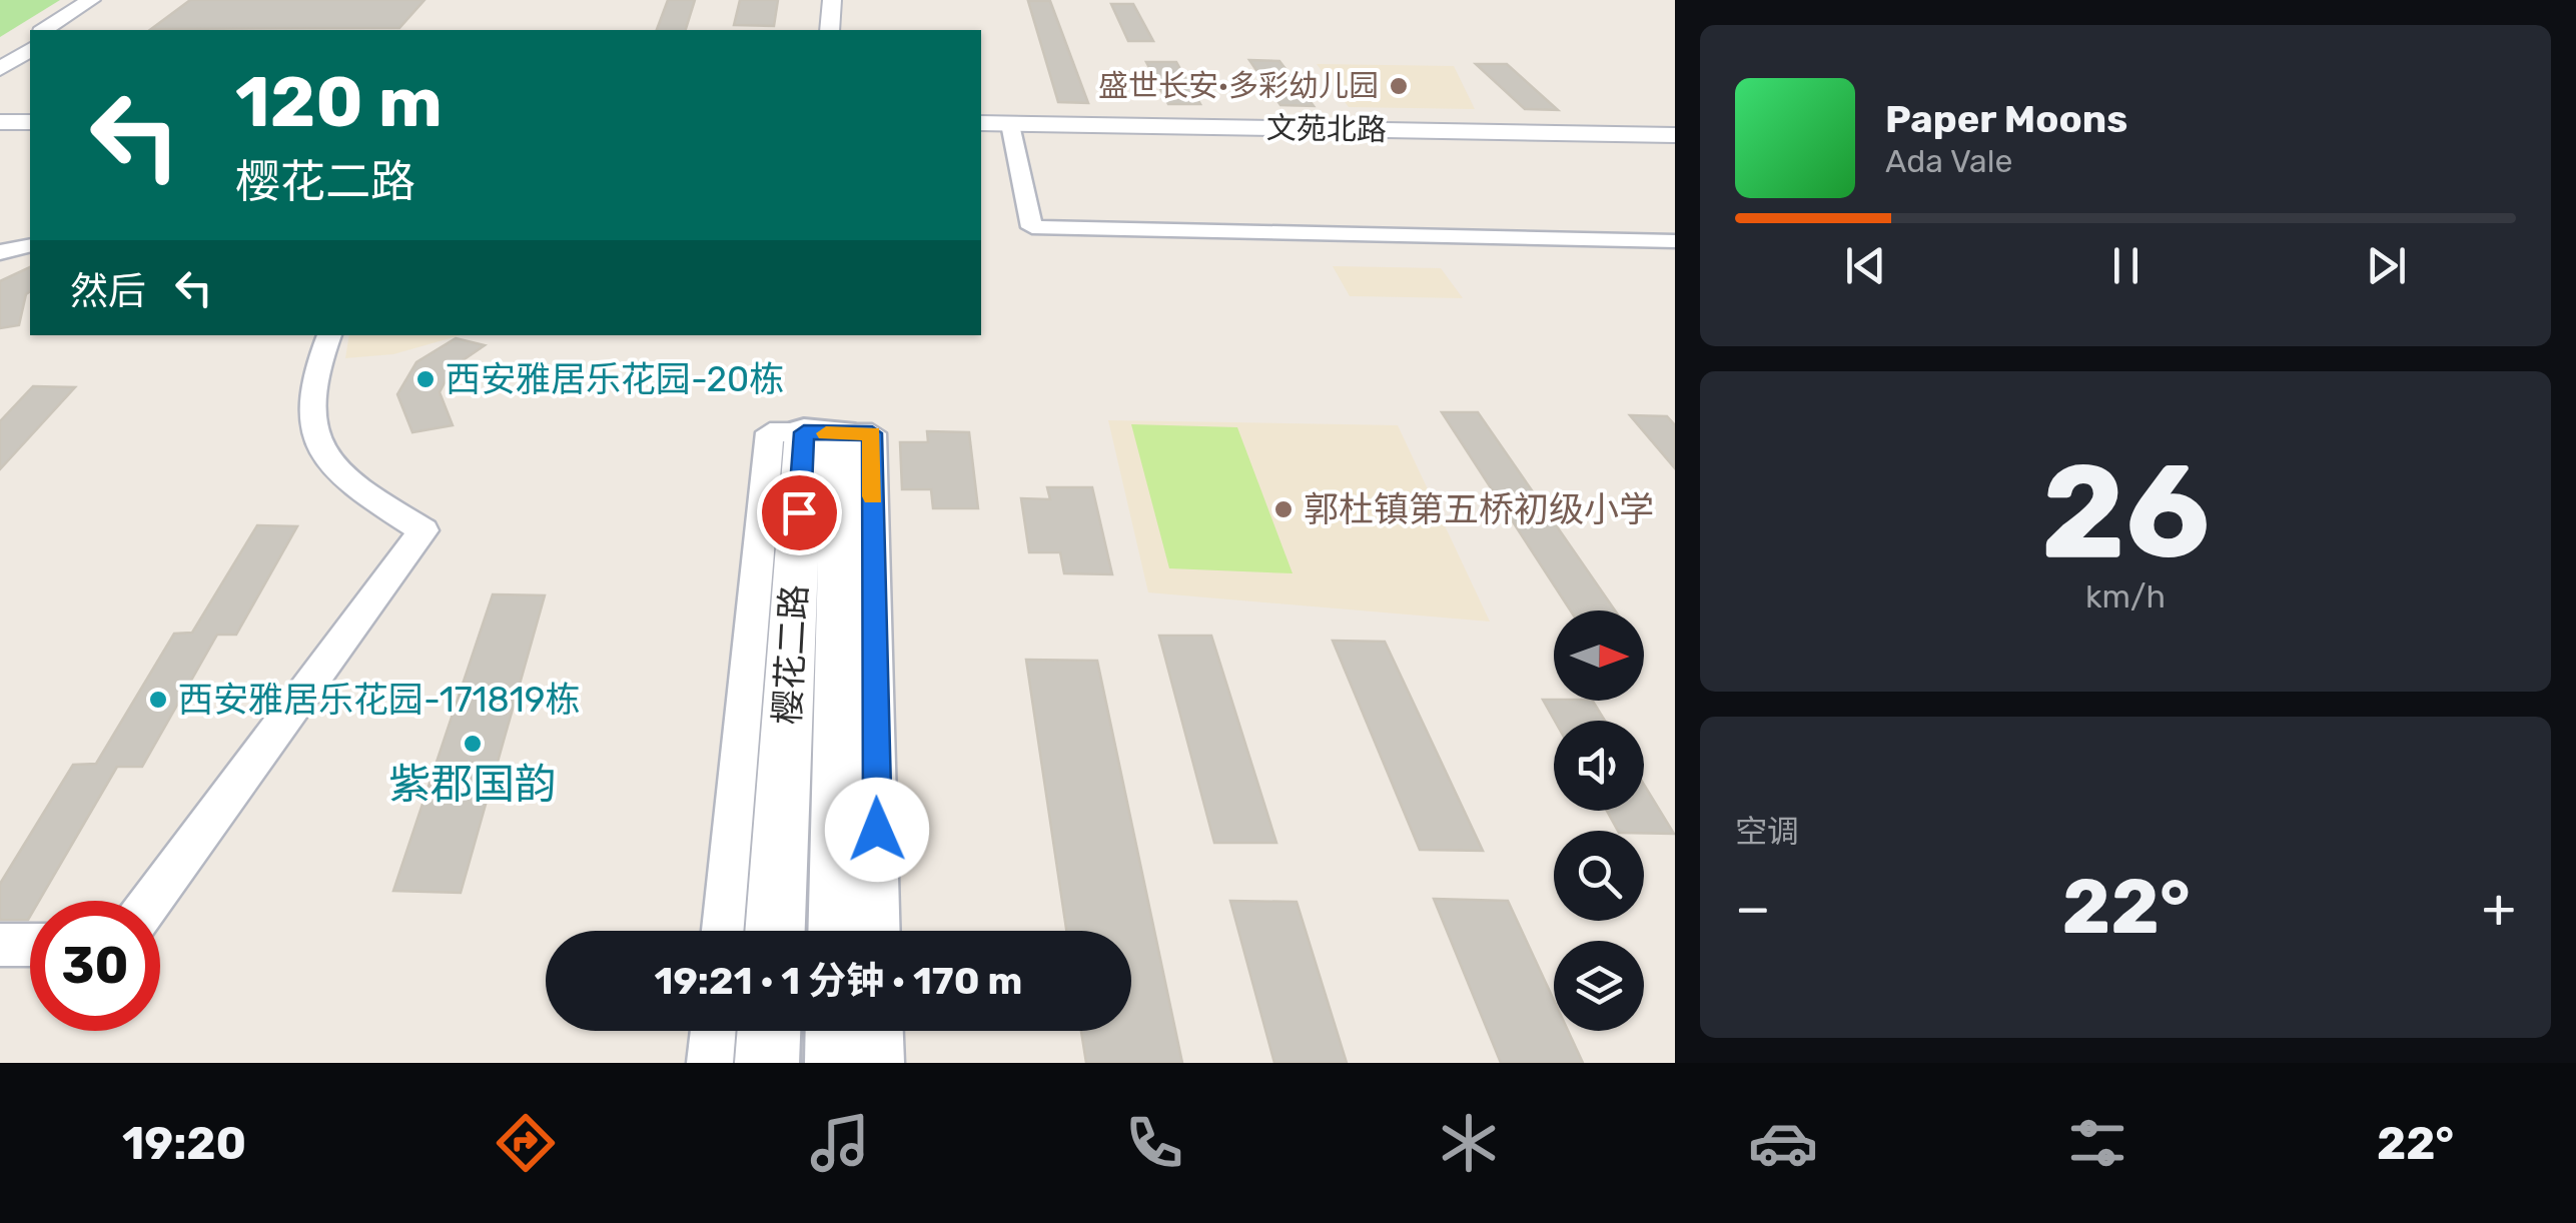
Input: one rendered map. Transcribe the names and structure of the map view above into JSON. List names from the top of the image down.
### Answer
{
  "streets": {
    "main road": ["樱花二路"],
    "street": ["文苑北路"]
  },
  "places": [
    "盛世长安·多彩幼儿园",
    "西安雅居乐花园-20栋",
    "郭杜镇第五桥初级小学",
    "西安雅居乐花园-171819栋",
    "紫郡国韵"
  ],
  "north": "right",
  "page": {
    "turn": ["120 m", "樱花二路"],
    "song": ["Paper Moons", "Ada Vale"],
    "then": "然后",
    "tile": [
      ["26", "km/h"],
      "空调"
    ],
    "heat": ["−", "22°", "+"],
    "limit": "30",
    "trip": "19:21 · 1 分钟 · 170 m",
    "tabs": ["19:20", "22°"]
  }
}
